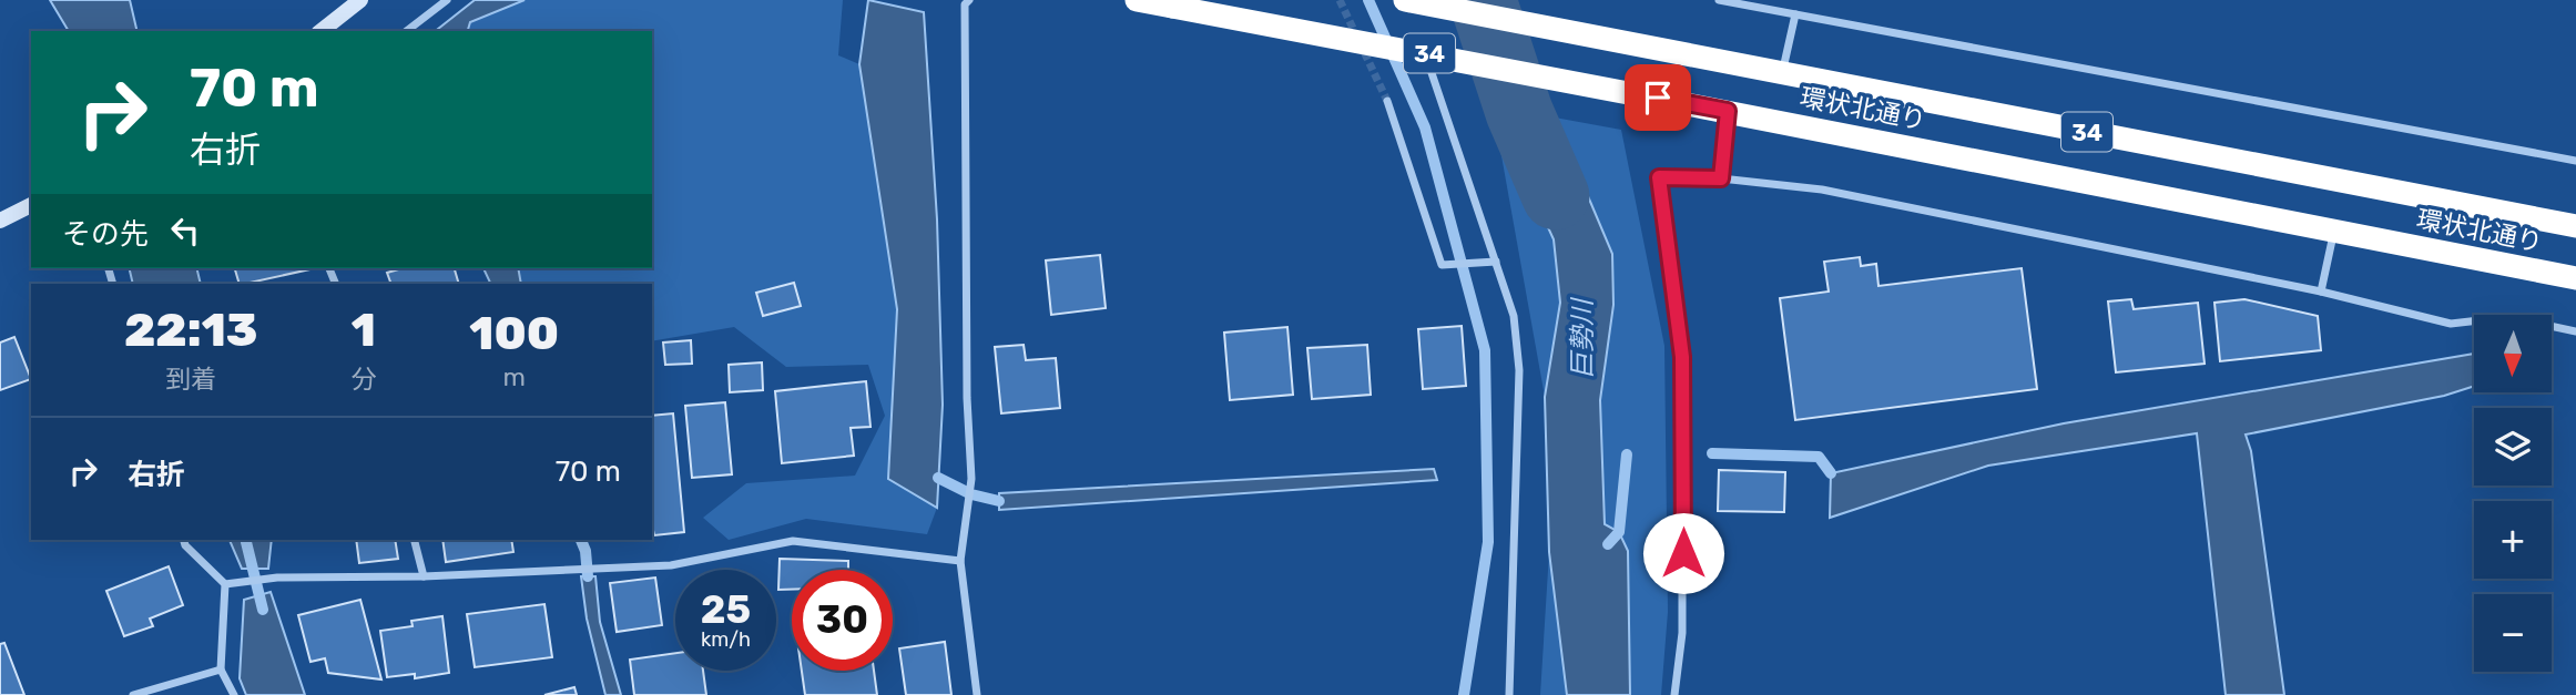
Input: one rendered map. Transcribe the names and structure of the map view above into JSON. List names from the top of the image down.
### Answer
{
  "streets": {
    "highway": ["34", "環状北通り"]
  },
  "water": ["巨勢川"],
  "north": "bottom",
  "page": {
    "turn": ["70 m", "右折"],
    "then": "その先",
    "eta": [
      "22:13",
      "到着",
      "1",
      "分",
      "100",
      "m"
    ],
    "map_buttons": ["+", "−"],
    "list": [
      {
        "name": "右折",
        "value": "70 m"
      }
    ],
    "speed": "25 km/h",
    "limit": "30"
  }
}
